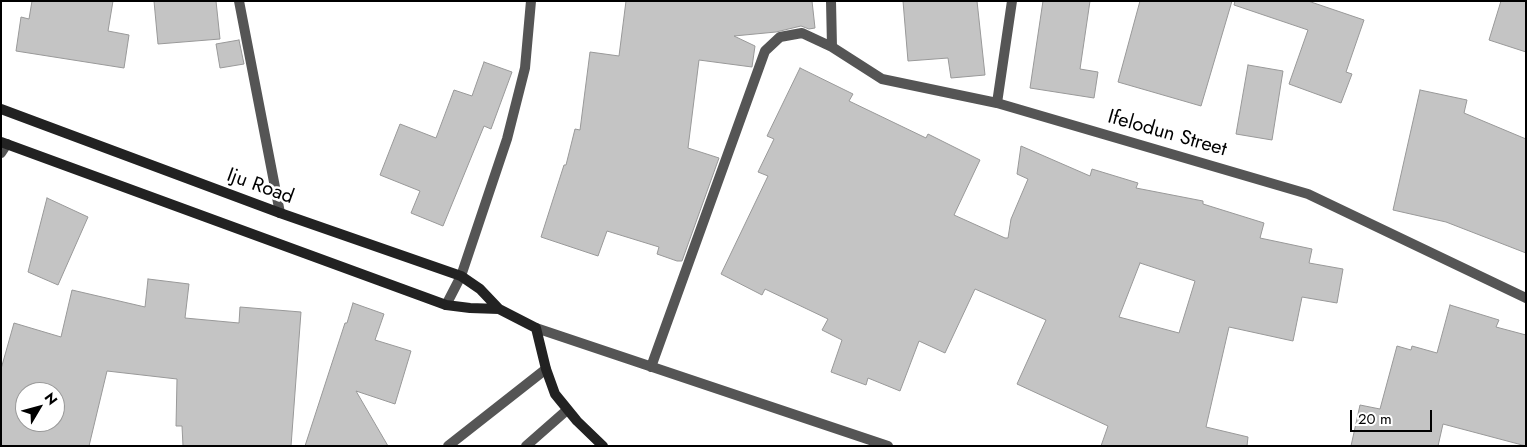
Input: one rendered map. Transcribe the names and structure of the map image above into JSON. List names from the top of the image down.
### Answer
{
  "streets": {
    "main road": ["Iju Road"],
    "street": ["Ifelodun Street"]
  },
  "scale_bar": "20 m",
  "north": "top right"
}
